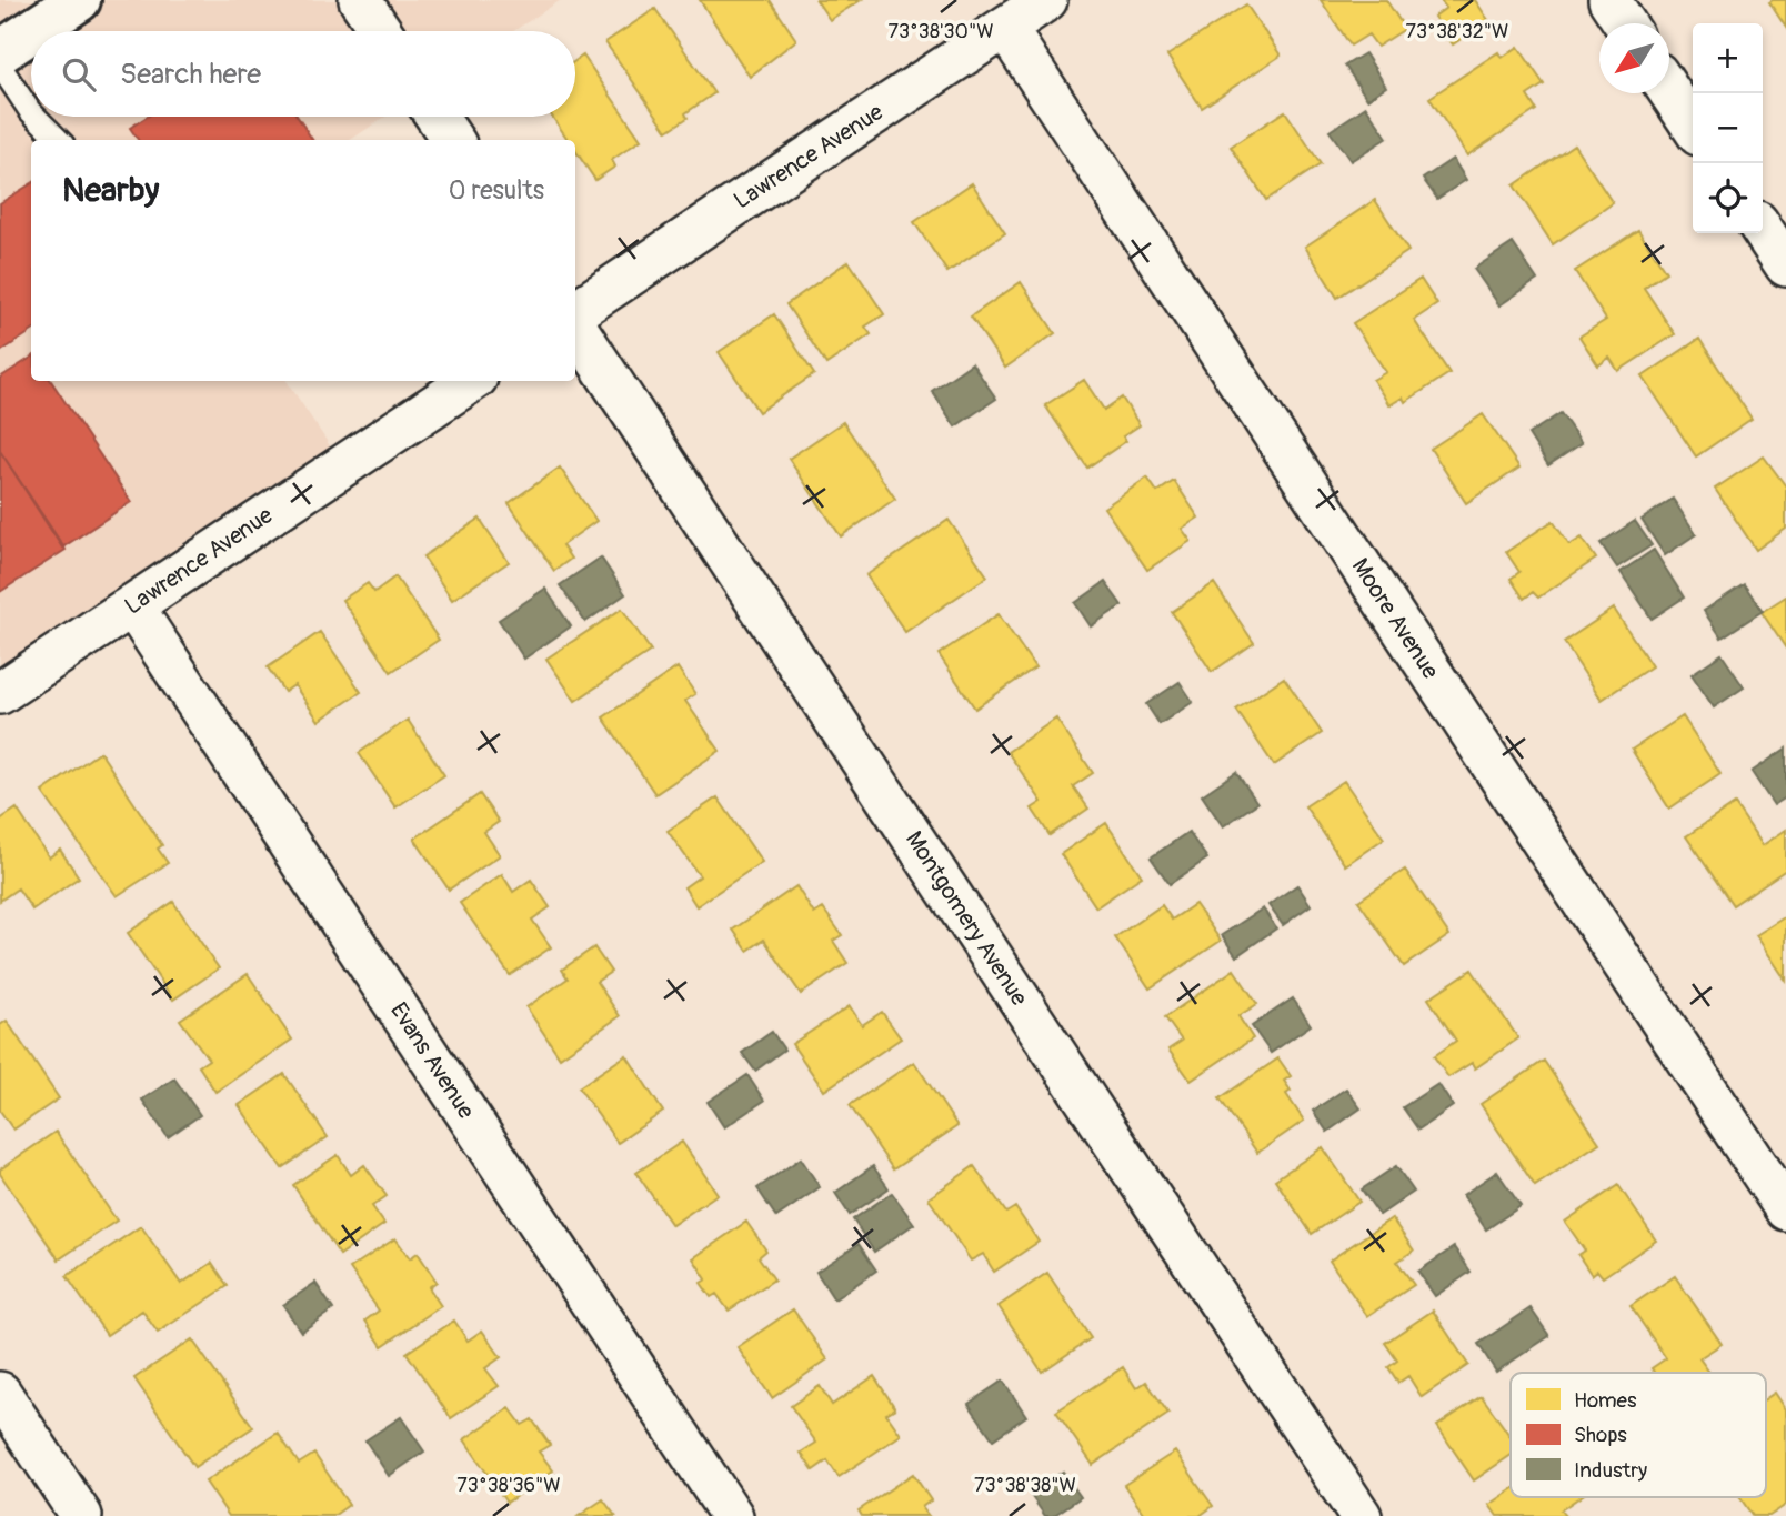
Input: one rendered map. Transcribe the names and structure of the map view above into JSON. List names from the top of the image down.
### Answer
{
  "streets": {
    "street": [
      "Lawrence Avenue",
      "Moore Avenue",
      "Montgomery Avenue",
      "Evans Avenue"
    ]
  },
  "crossings": [
    ["Lawrence Avenue", "Moore Avenue"],
    ["Lawrence Avenue", "Evans Avenue"]
  ],
  "legend": ["Homes", "Shops", "Industry"],
  "north": "bottom left",
  "page": {
    "map_buttons": ["+", "−"],
    "search": "Search here",
    "heading": ["Nearby", "0 results"]
  },
  "coordinates": [
    "73°38'30\"W",
    "73°38'32\"W",
    "73°38'36\"W",
    "73°38'38\"W"
  ]
}
